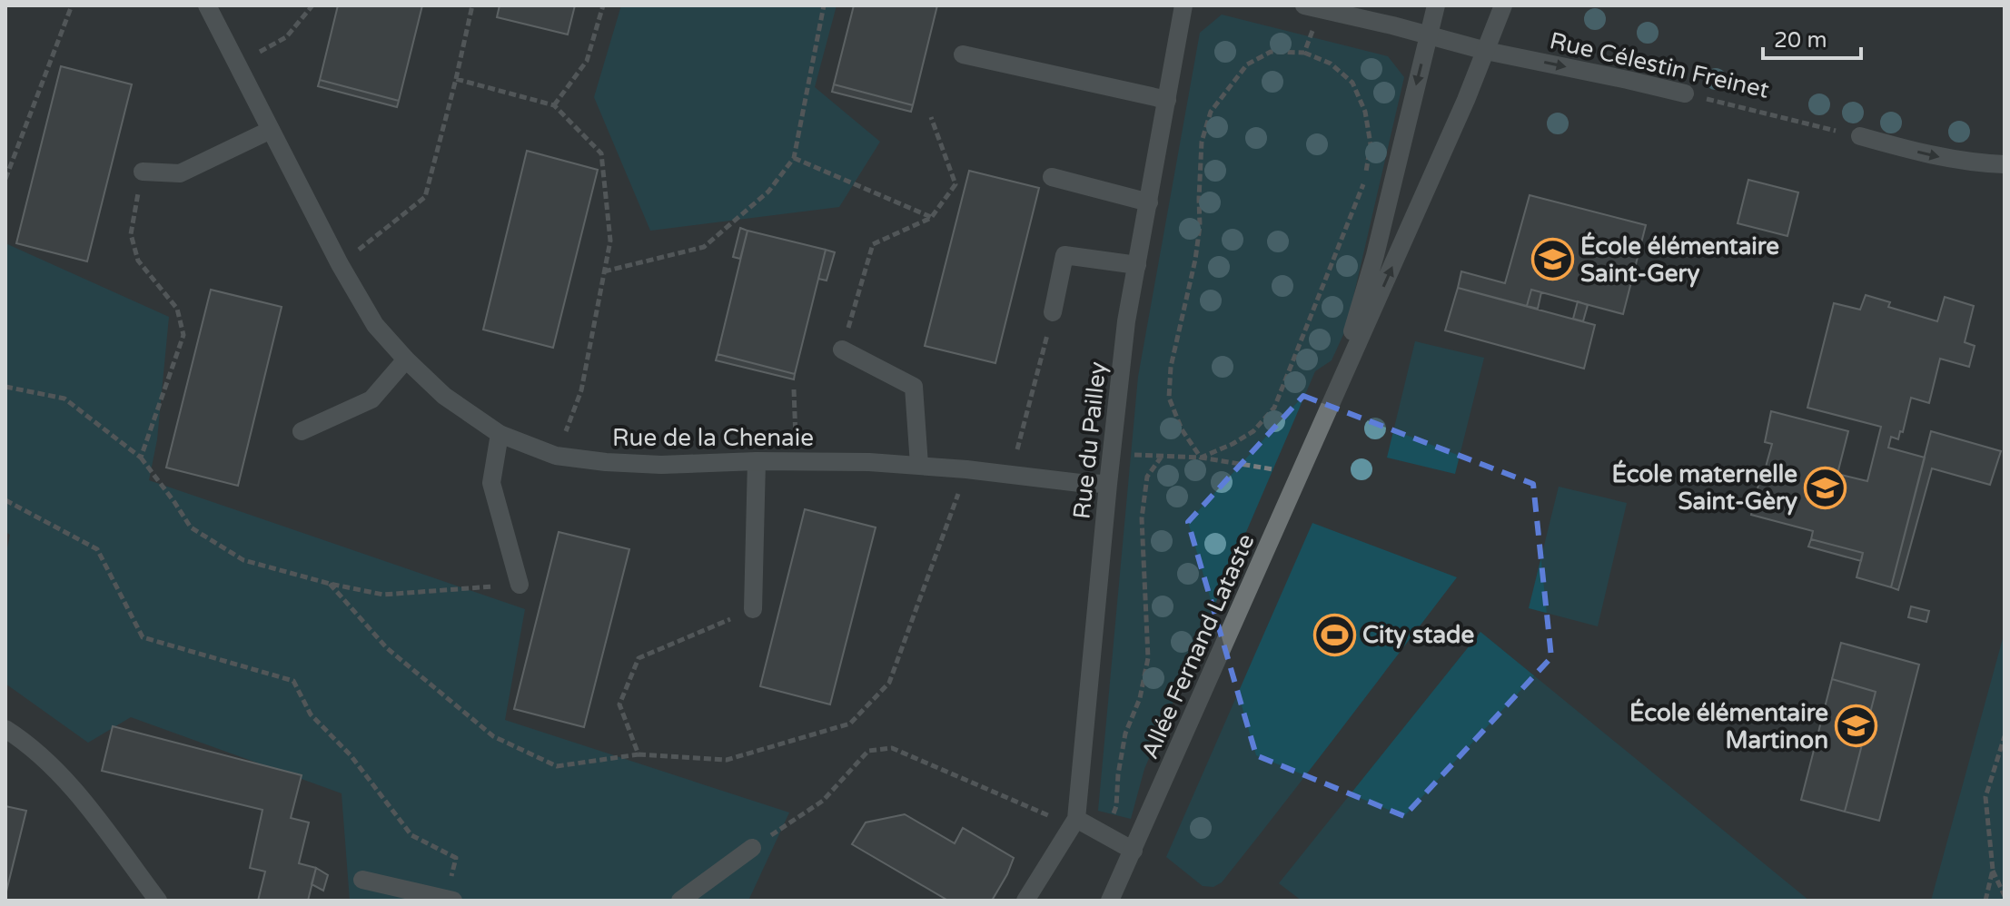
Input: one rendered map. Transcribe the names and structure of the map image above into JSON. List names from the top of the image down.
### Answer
{
  "streets": {
    "street": [
      "Rue Célestin Freinet",
      "Rue de la Chenaie",
      "Rue du Pailley",
      "Allée Fernand Lataste"
    ]
  },
  "crossings": [
    ["Rue Célestin Freinet", "Allée Fernand Lataste"],
    ["Rue de la Chenaie", "Rue du Pailley"]
  ],
  "one_way": ["Rue Célestin Freinet"],
  "places": {
    "school or university": ["École élémentaire Saint-Gery", "École maternelle Saint-Gèry", "École élémentaire Martinon"],
    "sports": ["City stade"]
  },
  "scale_bar": "20 m"
}
